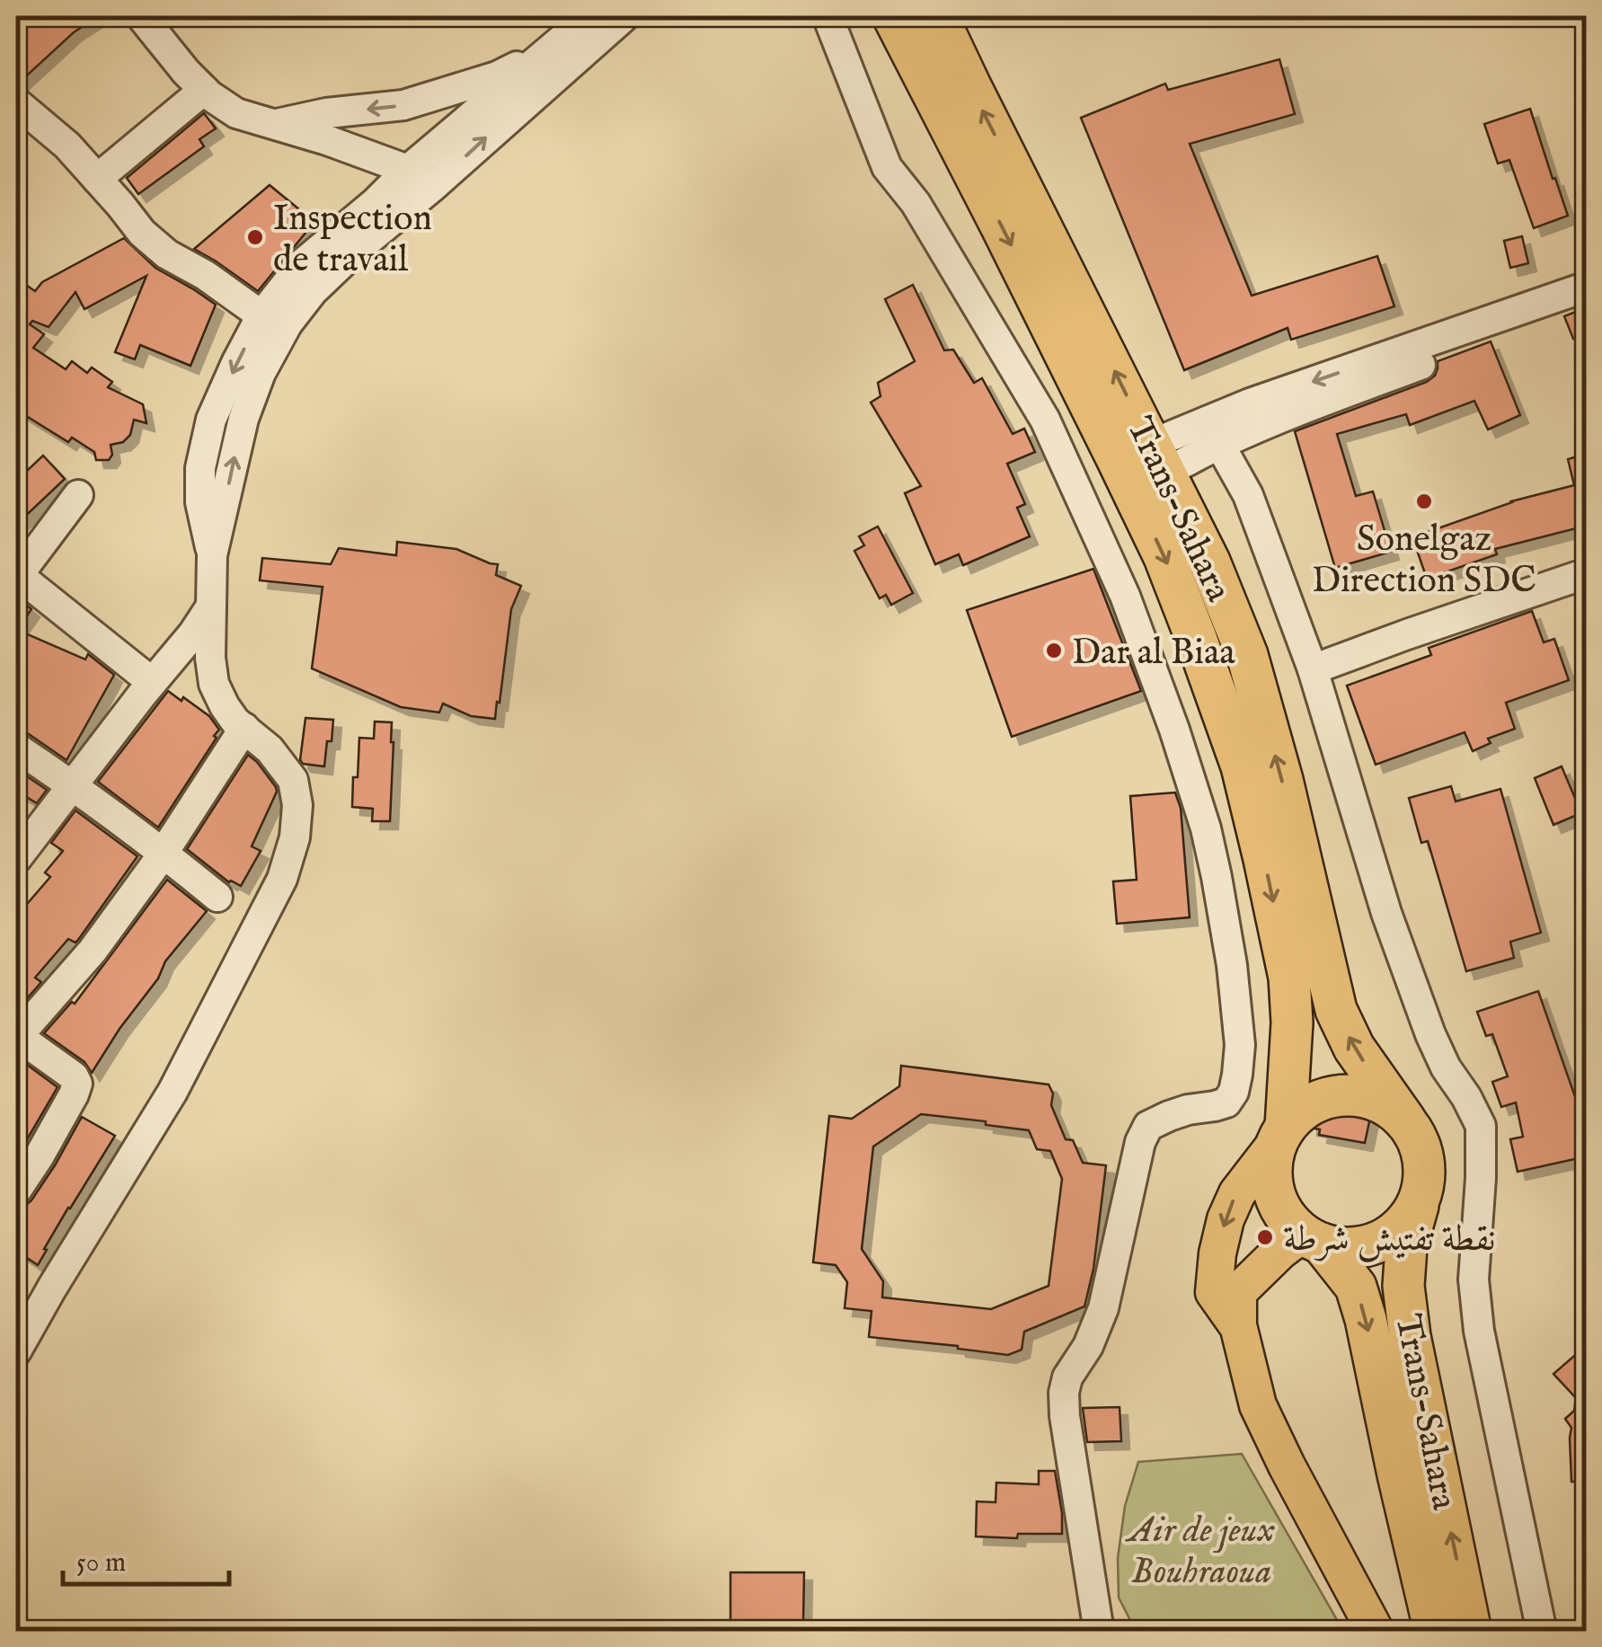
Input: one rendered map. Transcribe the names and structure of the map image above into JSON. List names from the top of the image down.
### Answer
{
  "streets": {
    "highway": ["Trans-Sahara"]
  },
  "parks": ["Air de jeux Bouhraoua"],
  "places": [
    "Inspection de travail",
    "Sonelgaz Direction SDC",
    "Dar al Biaa",
    "نقطة تفتيش شرطة"
  ],
  "scale_bar": "50 m"
}
